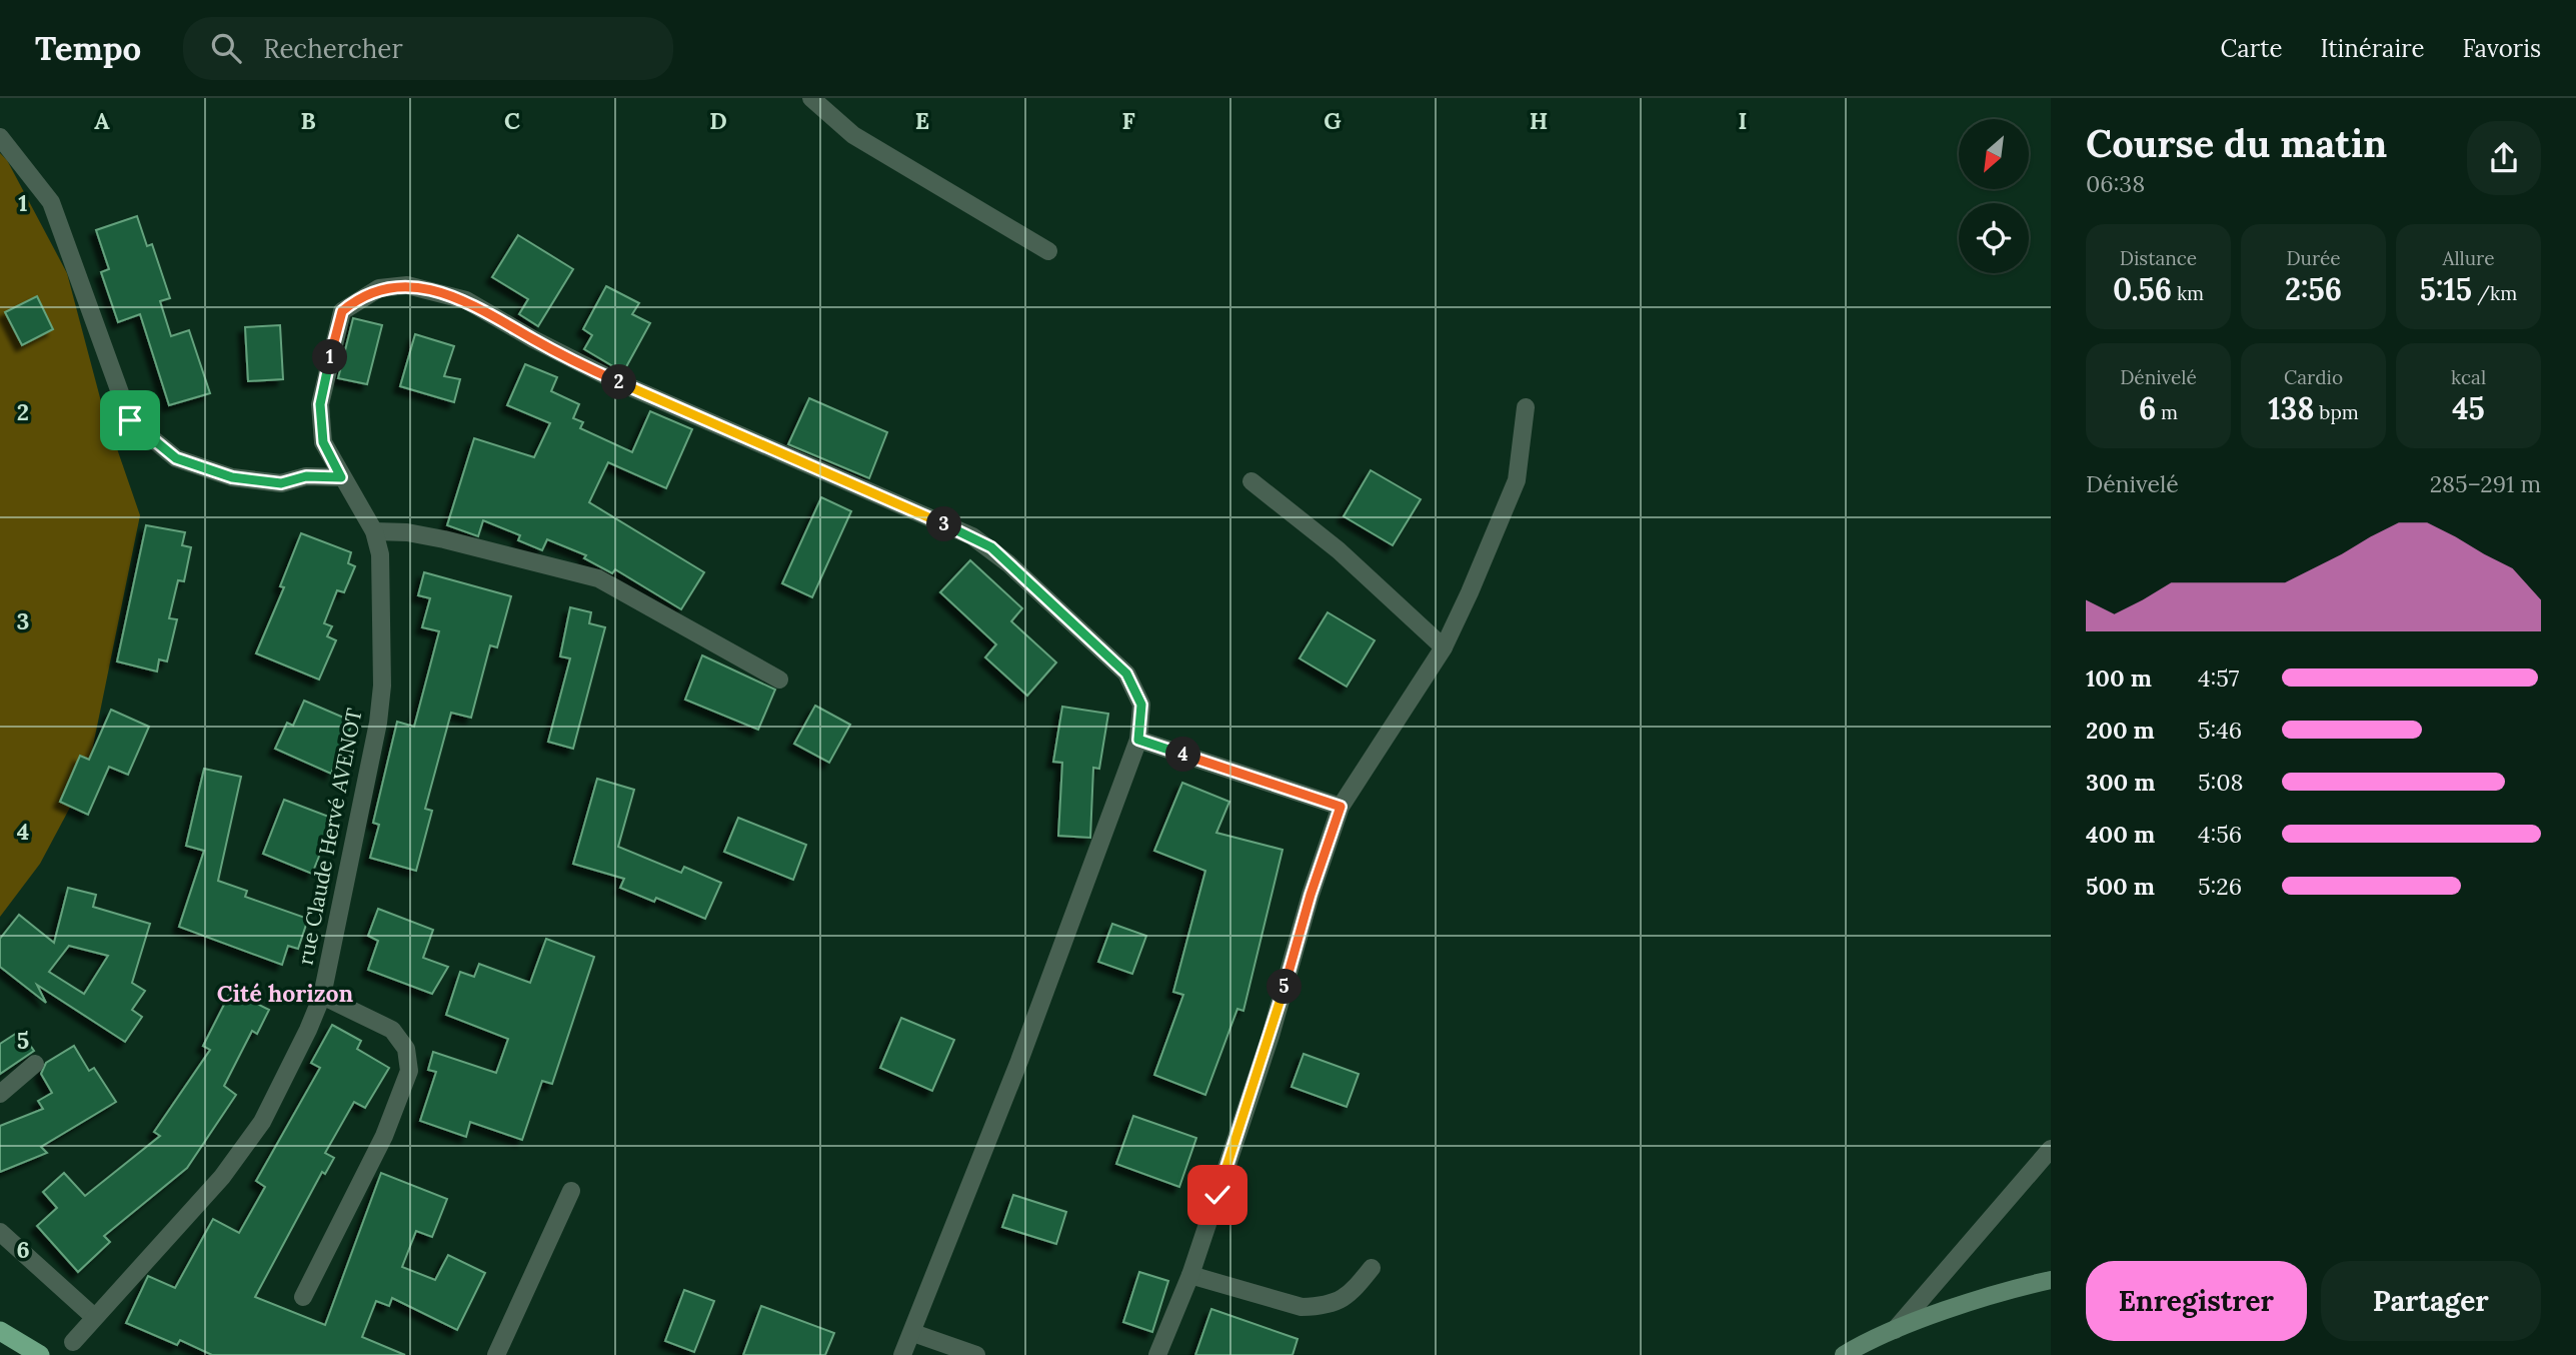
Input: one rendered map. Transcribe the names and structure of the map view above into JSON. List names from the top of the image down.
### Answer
{
  "streets": {
    "street": ["rue Claude Hervé AVENOT"]
  },
  "districts": ["Cité horizon"],
  "north": "bottom left",
  "page": {
    "header": "Tempo",
    "search": "Rechercher",
    "nav": ["Carte", "Itinéraire", "Favoris"],
    "heading": ["Course du matin", "06:38"],
    "stats": [
      ["Distance", "0.56 km"],
      ["Durée", "2:56"],
      ["Allure", "5:15 /km"],
      ["Dénivelé", "6 m"],
      ["Cardio", "138 bpm"],
      ["kcal", "45"]
    ],
    "pins": [
      "1",
      "2",
      "3",
      "4",
      "5"
    ],
    "chart": ["Dénivelé", "285–291 m"],
    "list": [
      {
        "name": "100 m",
        "note": "4:57"
      },
      {
        "name": "200 m",
        "note": "5:46"
      },
      {
        "name": "300 m",
        "note": "5:08"
      },
      {
        "name": "400 m",
        "note": "4:56"
      },
      {
        "name": "500 m",
        "note": "5:26"
      }
    ],
    "buttons": ["Enregistrer", "Partager"]
  },
  "grid": {
    "columns": [
      "A",
      "B",
      "C",
      "D",
      "E",
      "F",
      "G",
      "H",
      "I"
    ],
    "rows": [
      "1",
      "2",
      "3",
      "4",
      "5",
      "6"
    ]
  }
}
